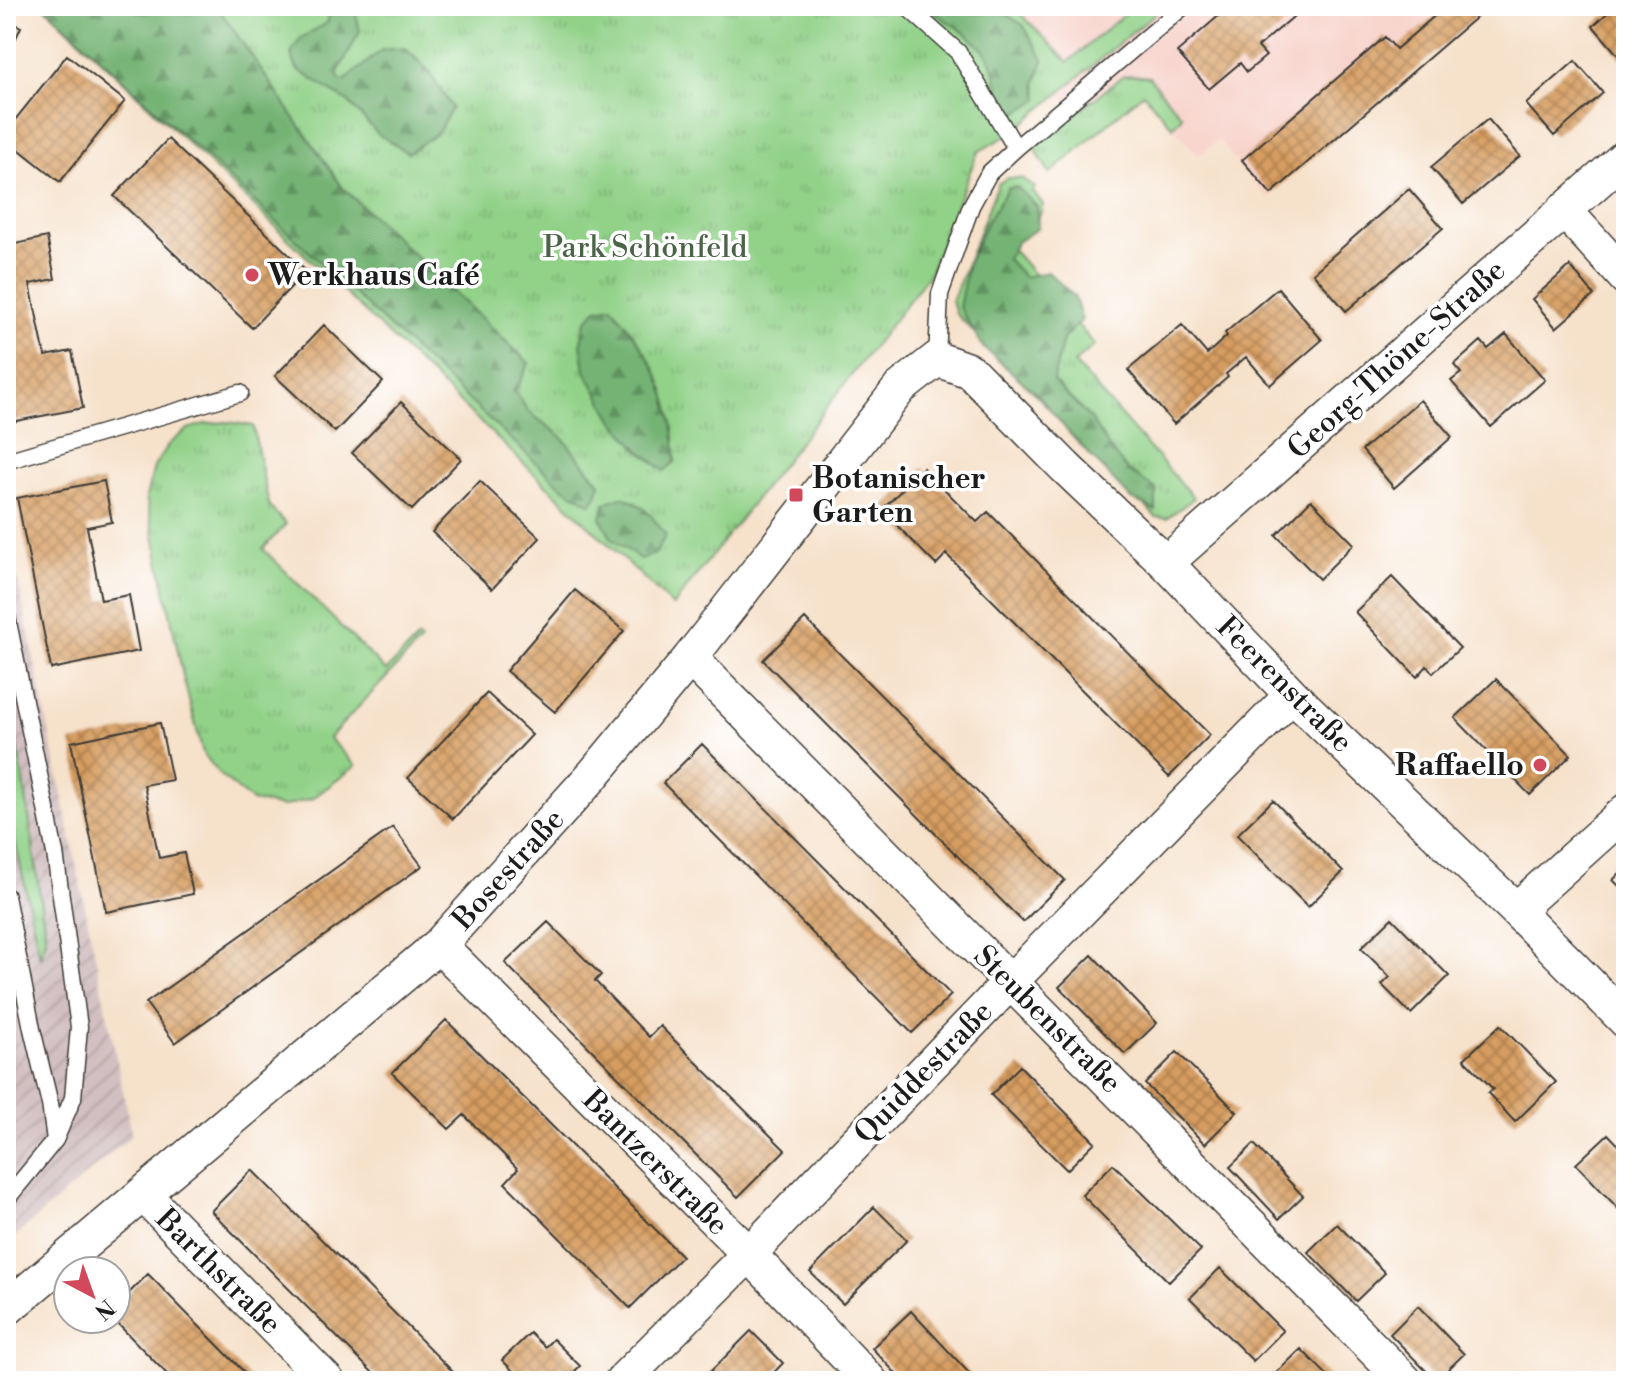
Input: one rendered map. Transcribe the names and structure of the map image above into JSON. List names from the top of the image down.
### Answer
{
  "streets": {
    "street": [
      "Georg-Thöne-Straße",
      "Feerenstraße",
      "Bosestraße",
      "Steubenstraße",
      "Quiddestraße",
      "Bantzerstraße",
      "Barthstraße"
    ]
  },
  "crossings": [
    ["Georg-Thöne-Straße", "Feerenstraße"],
    ["Feerenstraße", "Bosestraße"],
    ["Feerenstraße", "Quiddestraße"],
    ["Bosestraße", "Steubenstraße"],
    ["Bosestraße", "Bantzerstraße"],
    ["Bosestraße", "Barthstraße"],
    ["Steubenstraße", "Quiddestraße"],
    ["Quiddestraße", "Bantzerstraße"]
  ],
  "parks": ["Park Schönfeld"],
  "places": {
    "other": ["Werkhaus Café", "Raffaello"],
    "transit": ["Botanischer Garten"]
  },
  "north": "bottom right"
}
